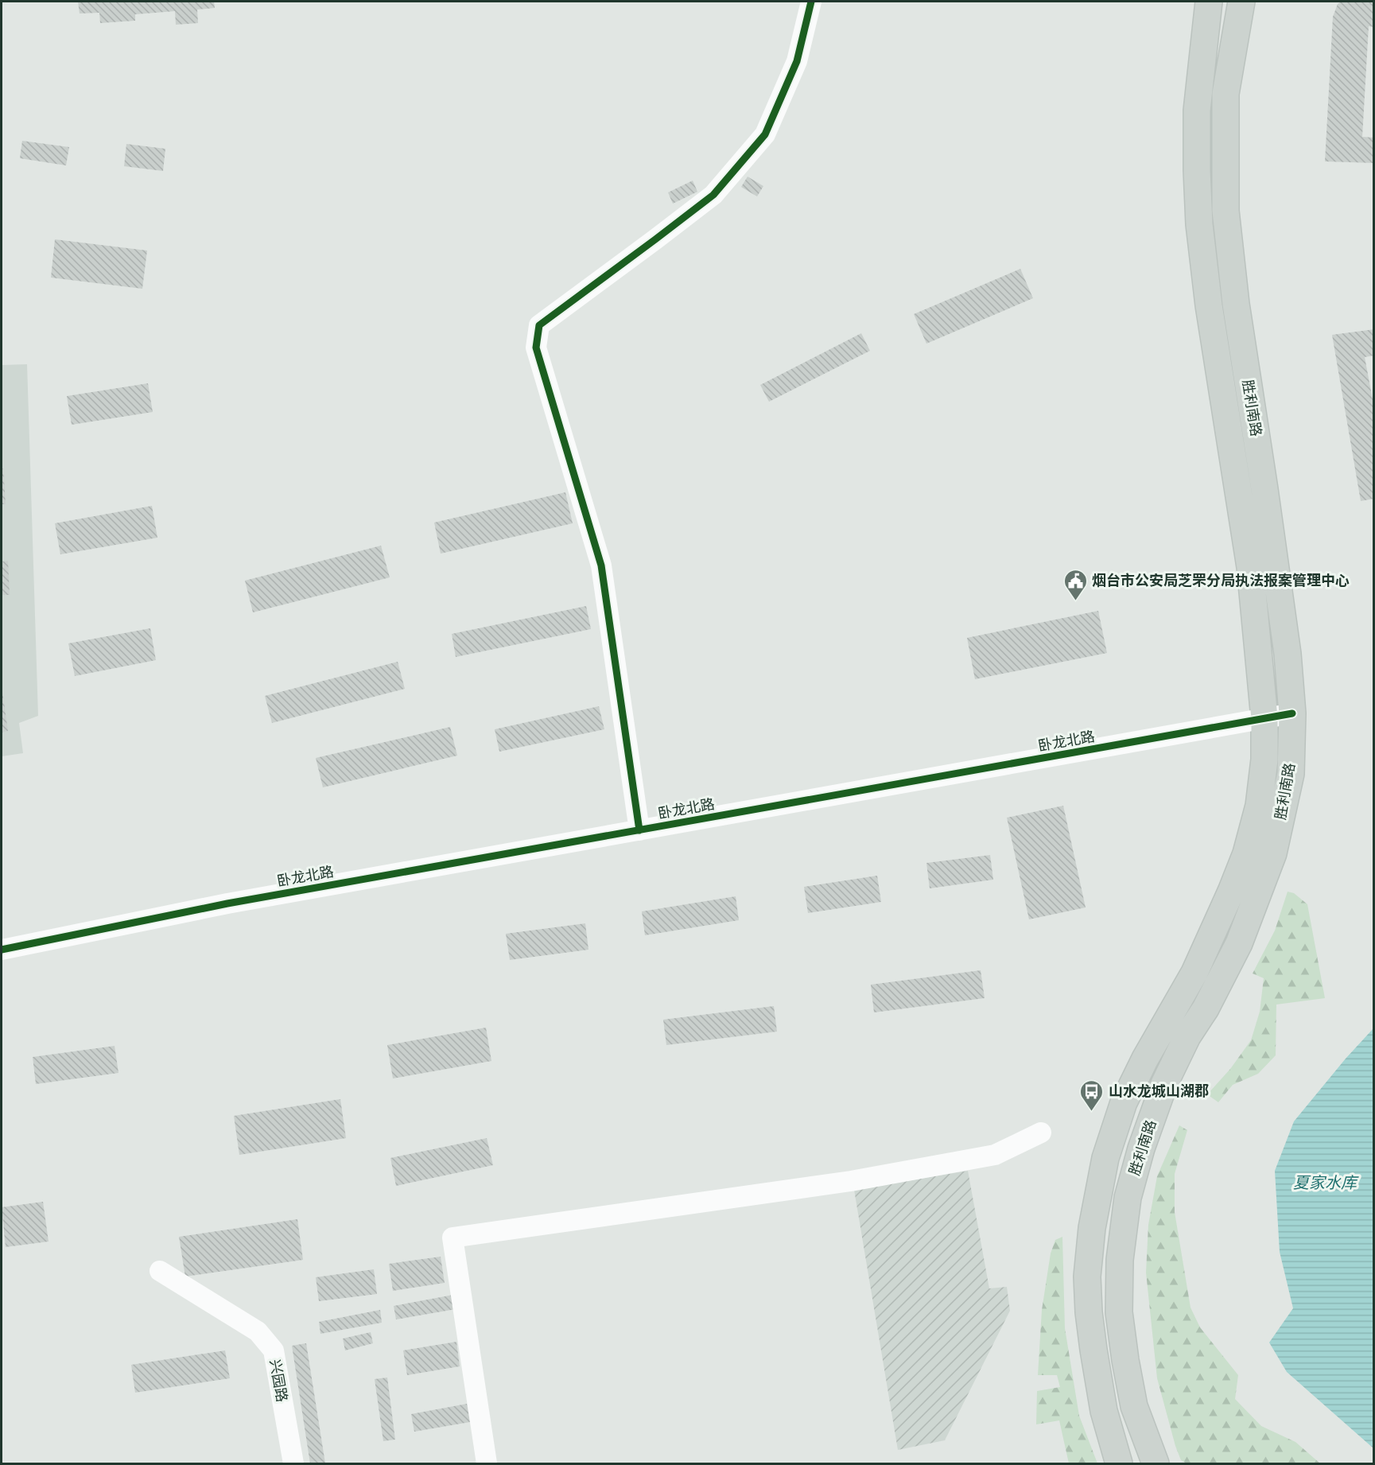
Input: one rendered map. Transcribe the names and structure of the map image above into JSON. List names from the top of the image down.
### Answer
{
  "streets": {
    "main road": ["胜利南路"],
    "street": ["卧龙北路", "兴园路"]
  },
  "crossings": [
    ["胜利南路", "卧龙北路"]
  ],
  "water": ["夏家水库"],
  "places": {
    "public building": ["烟台市公安局芝罘分局执法报案管理中心"],
    "bus stop": ["山水龙城山湖郡"]
  }
}
